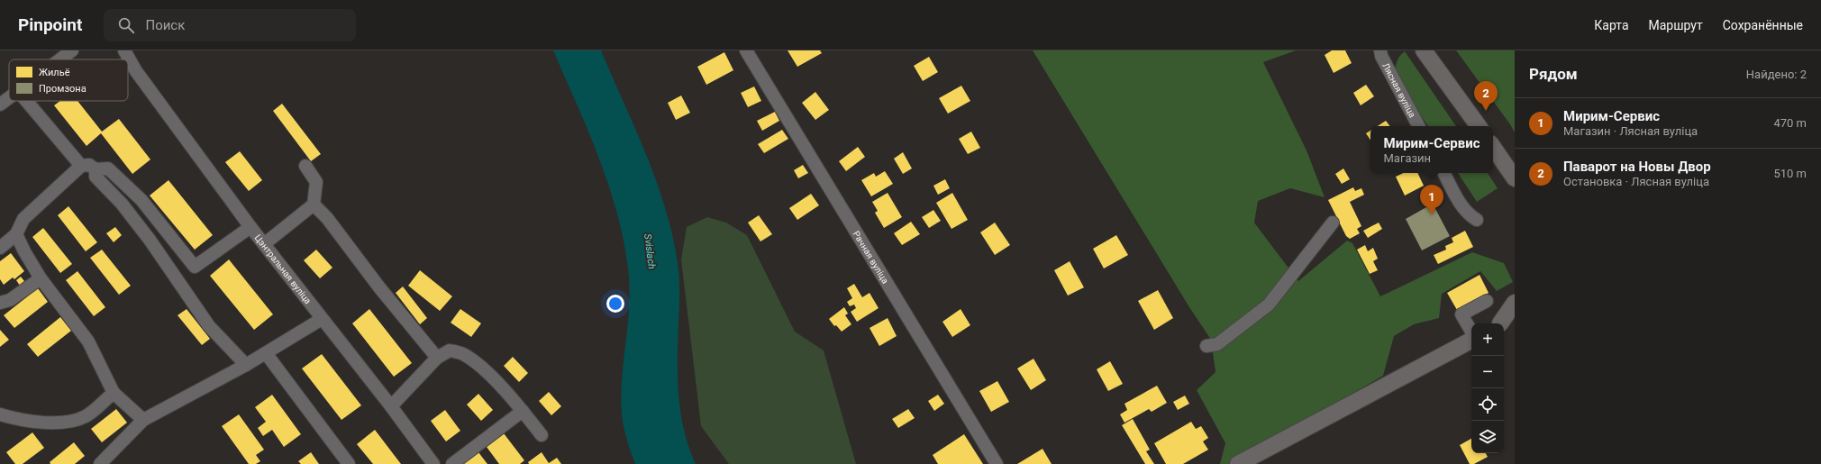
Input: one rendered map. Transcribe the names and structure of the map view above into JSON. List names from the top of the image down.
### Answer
{
  "streets": {
    "street": ["Лясная вуліца", "Рачная вуліца", "Цэнтральная вуліца"]
  },
  "water": ["Svislach"],
  "legend": ["Жильё", "Промзона"],
  "page": {
    "header": "Pinpoint",
    "search": "Поиск",
    "nav": ["Карта", "Маршрут", "Сохранённые"],
    "heading": ["Рядом", "Найдено: 2"],
    "pins": ["2", "1"],
    "list": [
      {
        "mark": "1",
        "name": "Мирим-Сервис",
        "note": "Магазин · Лясная вуліца",
        "value": "470 m"
      },
      {
        "mark": "2",
        "name": "Паварот на Новы Двор",
        "note": "Остановка · Лясная вуліца",
        "value": "510 m"
      }
    ],
    "popup": ["Мирим-Сервис", "Магазин"],
    "map_buttons": ["+", "−"]
  }
}
